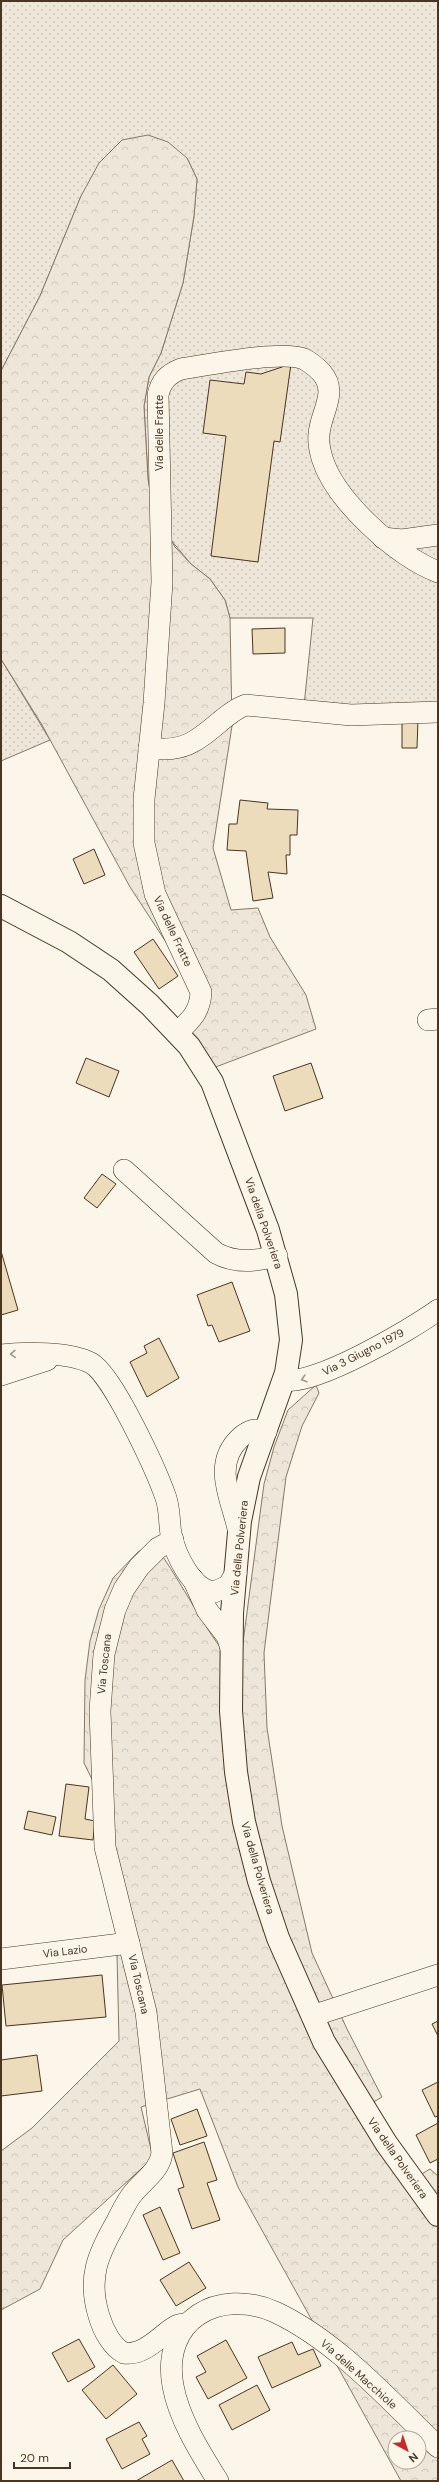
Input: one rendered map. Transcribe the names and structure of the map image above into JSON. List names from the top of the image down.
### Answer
{
  "streets": {
    "main road": ["Via della Polveriera"],
    "street": [
      "Via delle Fratte",
      "Via 3 Giugno 1979",
      "Via Toscana",
      "Via Lazio",
      "Via delle Macchiole"
    ]
  },
  "crossings": [
    ["Via delle Fratte", "Via della Polveriera"],
    ["Via della Polveriera", "Via 3 Giugno 1979"],
    ["Via Toscana", "Via Lazio"],
    ["Via Toscana", "Via delle Macchiole"]
  ],
  "one_way": ["Via 3 Giugno 1979"],
  "scale_bar": "20 m",
  "north": "bottom right"
}
